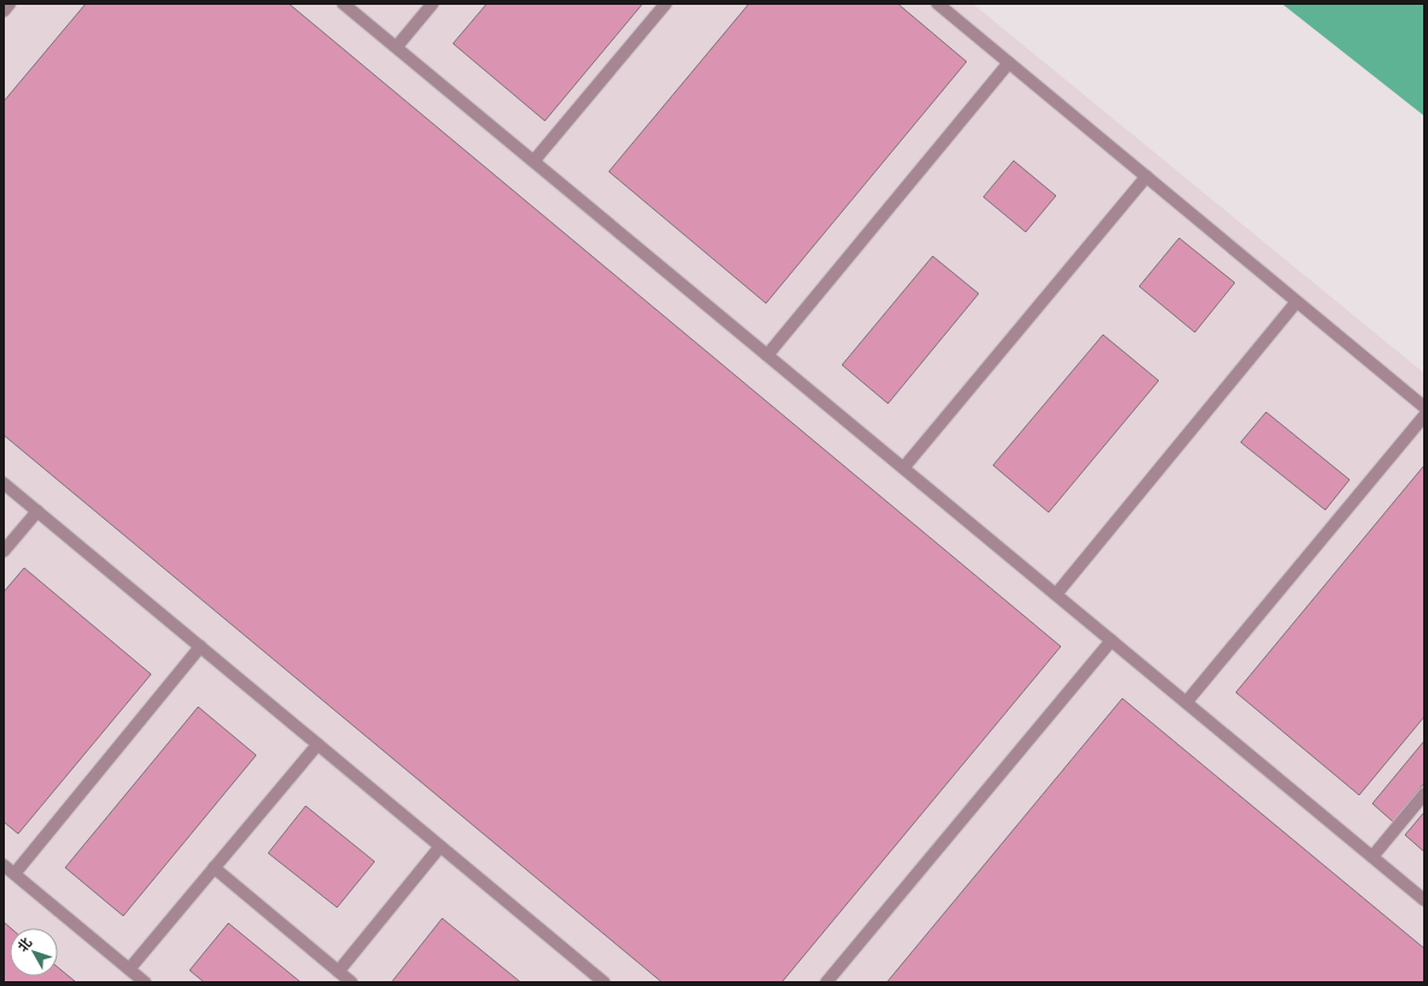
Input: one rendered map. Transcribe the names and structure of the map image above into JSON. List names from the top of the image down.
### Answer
{
  "north": "top left"
}
